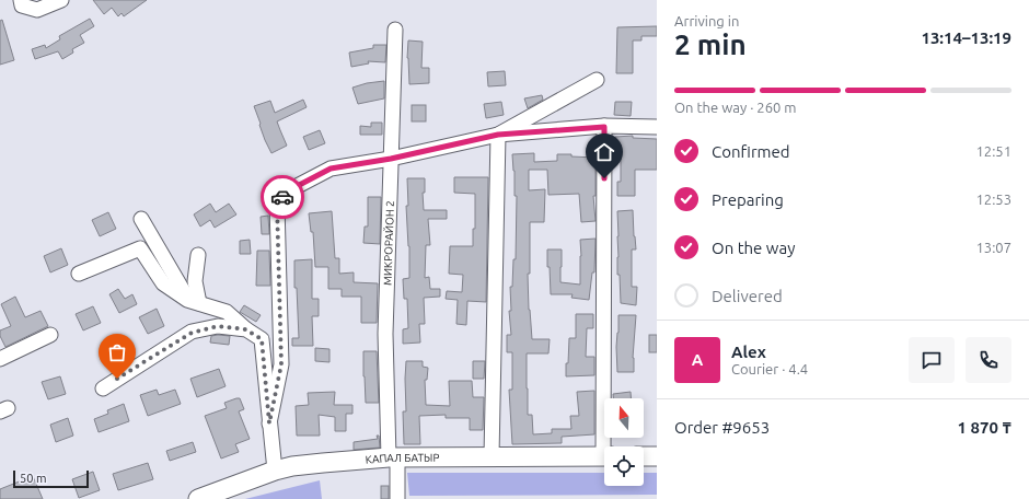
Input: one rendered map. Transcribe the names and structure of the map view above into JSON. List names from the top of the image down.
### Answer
{
  "streets": {
    "main road": ["КАПАЛ БАТЫР"],
    "street": ["МИКРОРАЙОН 2"]
  },
  "crossings": [
    ["МИКРОРАЙОН 2", "КАПАЛ БАТЫР"]
  ],
  "scale_bar": "50 m",
  "north": "top",
  "page": {
    "heading": ["2 min", "Arriving in", "13:14–13:19"],
    "panel": [
      "Alex",
      "Courier · 4.4",
      "Order #9653",
      "1 870 ₸"
    ],
    "bar": "On the way · 260 m",
    "list": [
      ["Confirmed", "12:51"],
      ["Preparing", "12:53"],
      ["On the way", "13:07"],
      "Delivered"
    ],
    "round": "A",
    "scale": "50 m"
  }
}
